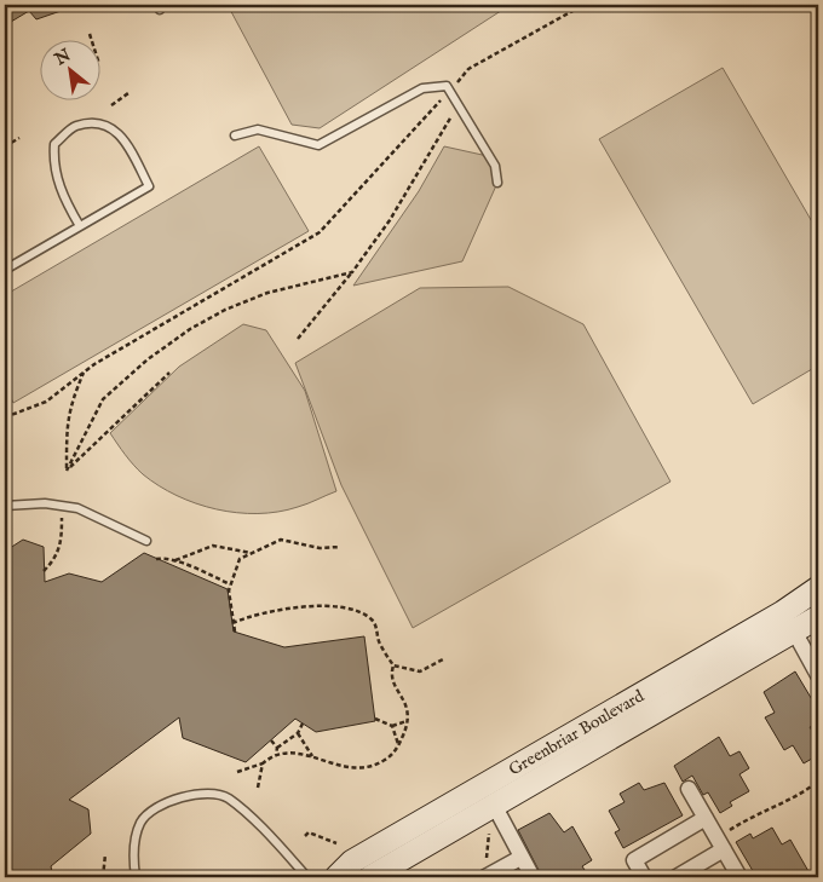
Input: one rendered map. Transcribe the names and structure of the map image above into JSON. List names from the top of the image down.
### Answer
{
  "streets": {
    "street": ["Greenbriar Boulevard"]
  },
  "north": "top left"
}
